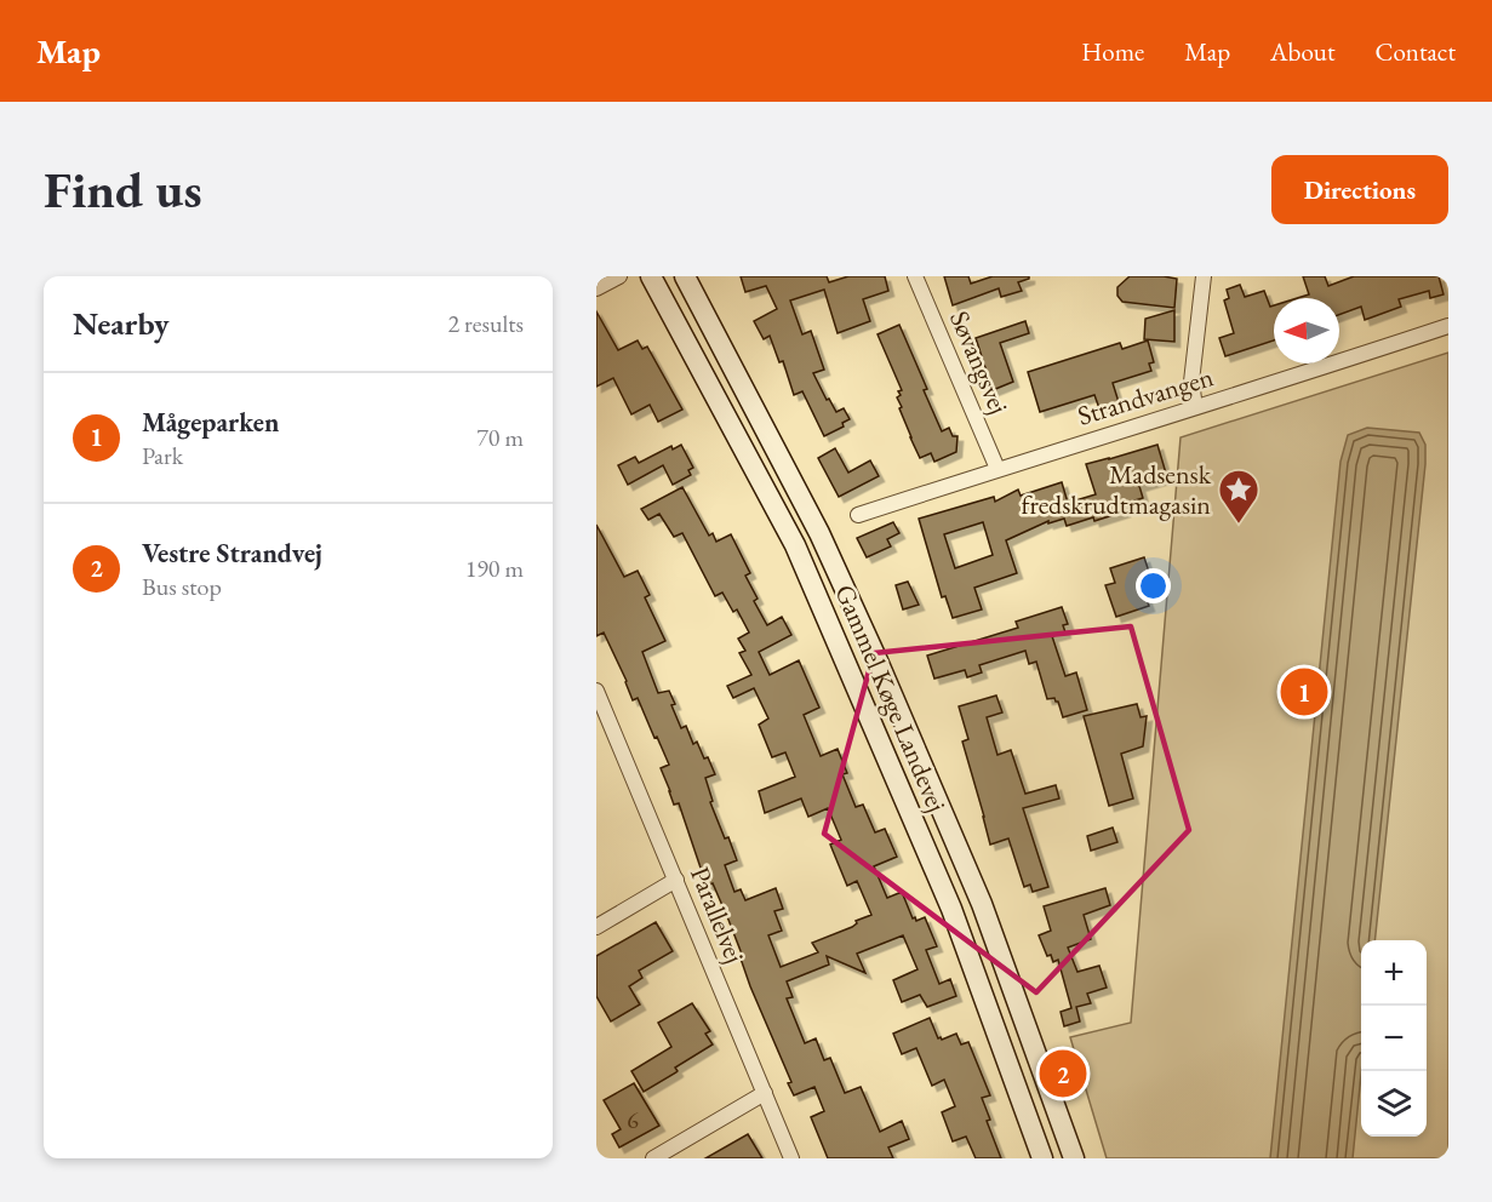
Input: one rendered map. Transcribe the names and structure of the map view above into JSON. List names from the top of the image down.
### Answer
{
  "streets": {
    "main road": ["Gammel Køge Landevej"],
    "street": ["Søvangsvej", "Strandvangen", "Parallelvej"]
  },
  "crossings": [
    ["Søvangsvej", "Strandvangen"]
  ],
  "places": {
    "place": ["Madsensk fredskrudtmagasin"]
  },
  "house_numbers": ["6"],
  "north": "left",
  "page": {
    "header": "Map",
    "nav": [
      "Home",
      "Map",
      "About",
      "Contact"
    ],
    "buttons": "Directions",
    "title": "Find us",
    "heading": ["Nearby", "2 results"],
    "list": [
      {
        "mark": "1",
        "name": "Mågeparken",
        "note": "Park",
        "value": "70 m"
      },
      {
        "mark": "2",
        "name": "Vestre Strandvej",
        "note": "Bus stop",
        "value": "190 m"
      }
    ],
    "pins": ["1", "2"],
    "map_buttons": ["+", "−"]
  }
}
